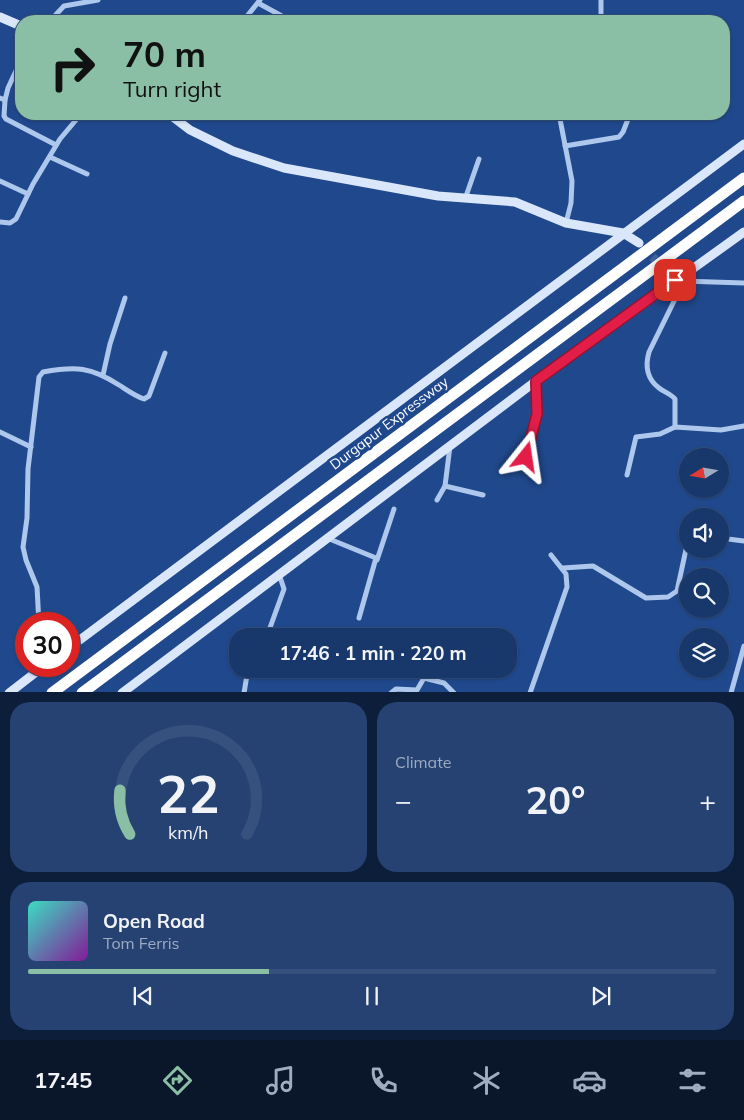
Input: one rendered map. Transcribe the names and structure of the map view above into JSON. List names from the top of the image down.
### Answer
{
  "streets": {
    "highway": ["Durgapur Expressway"]
  },
  "north": "left",
  "page": {
    "turn": ["70 m", "Turn right"],
    "limit": "30",
    "trip": "17:46 · 1 min · 220 m",
    "tile": "Climate",
    "heat": ["−", "20°", "+"],
    "song": ["Open Road", "Tom Ferris"],
    "tabs": "17:45",
    "gauge": ["22", "km/h"]
  }
}
